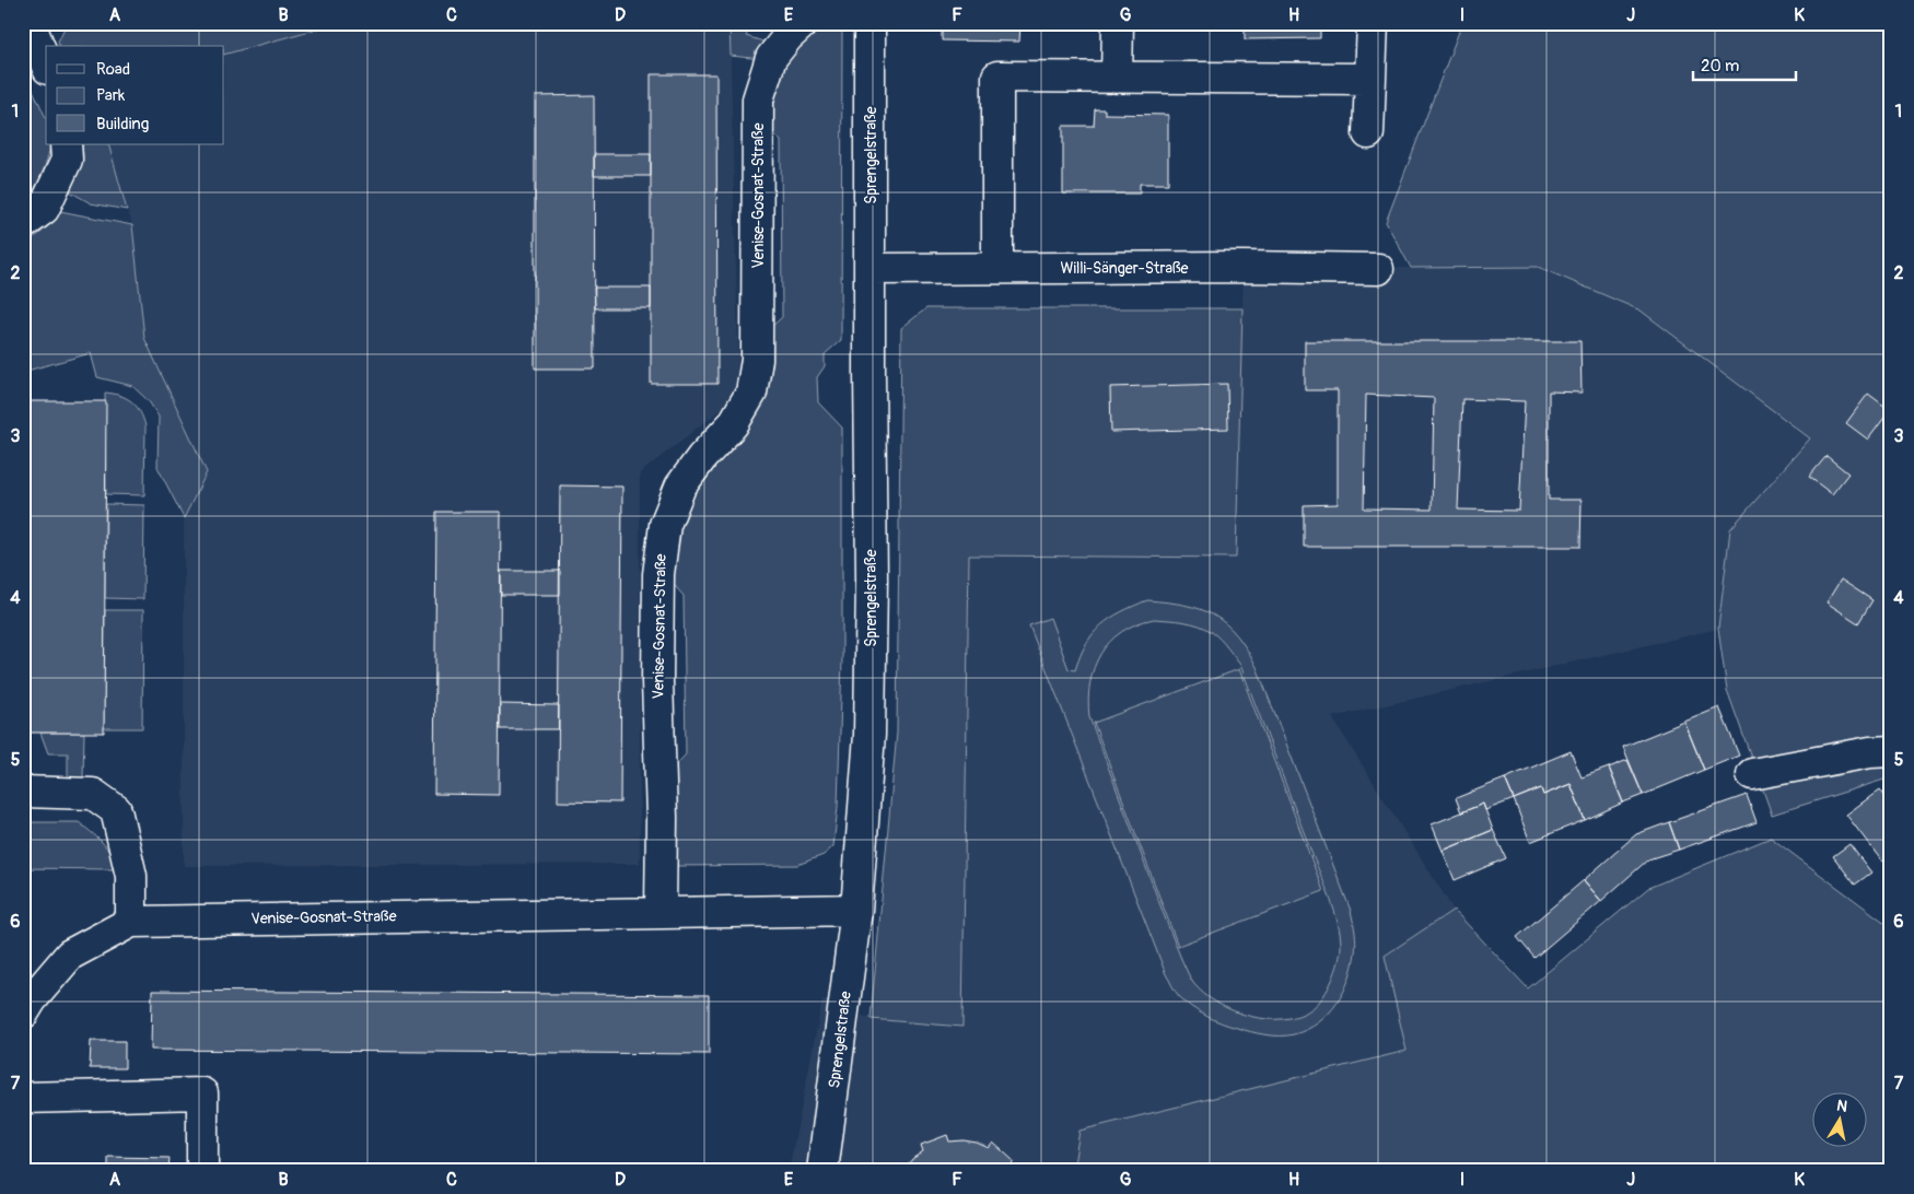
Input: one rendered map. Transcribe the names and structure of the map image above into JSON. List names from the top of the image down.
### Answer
{
  "streets": {
    "street": ["Sprengelstraße", "Venise-Gosnat-Straße", "Willi-Sänger-Straße"]
  },
  "crossings": [
    ["Sprengelstraße", "Venise-Gosnat-Straße"],
    ["Sprengelstraße", "Willi-Sänger-Straße"]
  ],
  "legend": ["Road", "Park", "Building"],
  "scale_bar": "20 m",
  "north": "top",
  "grid": {
    "columns": [
      "A",
      "B",
      "C",
      "D",
      "E",
      "F",
      "G",
      "H",
      "I",
      "J",
      "K"
    ],
    "rows": [
      "1",
      "2",
      "3",
      "4",
      "5",
      "6",
      "7"
    ]
  }
}
